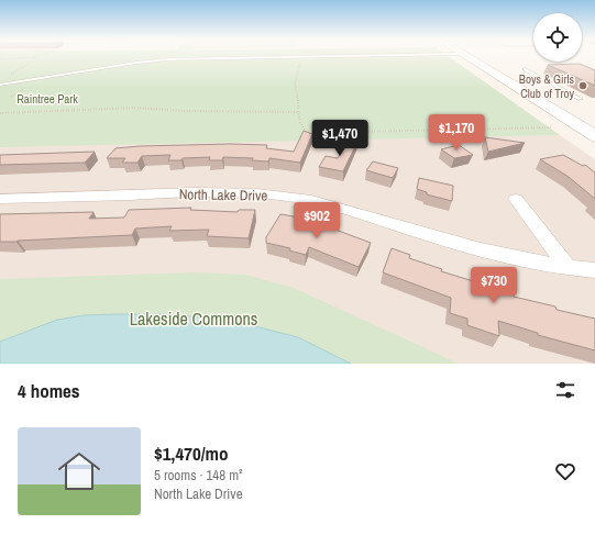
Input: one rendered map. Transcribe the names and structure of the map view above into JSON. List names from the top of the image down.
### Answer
{
  "streets": {
    "street": ["North Lake Drive"]
  },
  "parks": ["Raintree Park", "Lakeside Commons"],
  "places": ["Boys & Girls Club of Troy"],
  "page": {
    "price": [
      "$1,170",
      "$1,470",
      "$902",
      "$730"
    ],
    "heading": "4 homes",
    "list": [
      {
        "name": "$1,470/mo",
        "note": "5 rooms · 148 m² · North Lake Drive"
      }
    ]
  }
}
